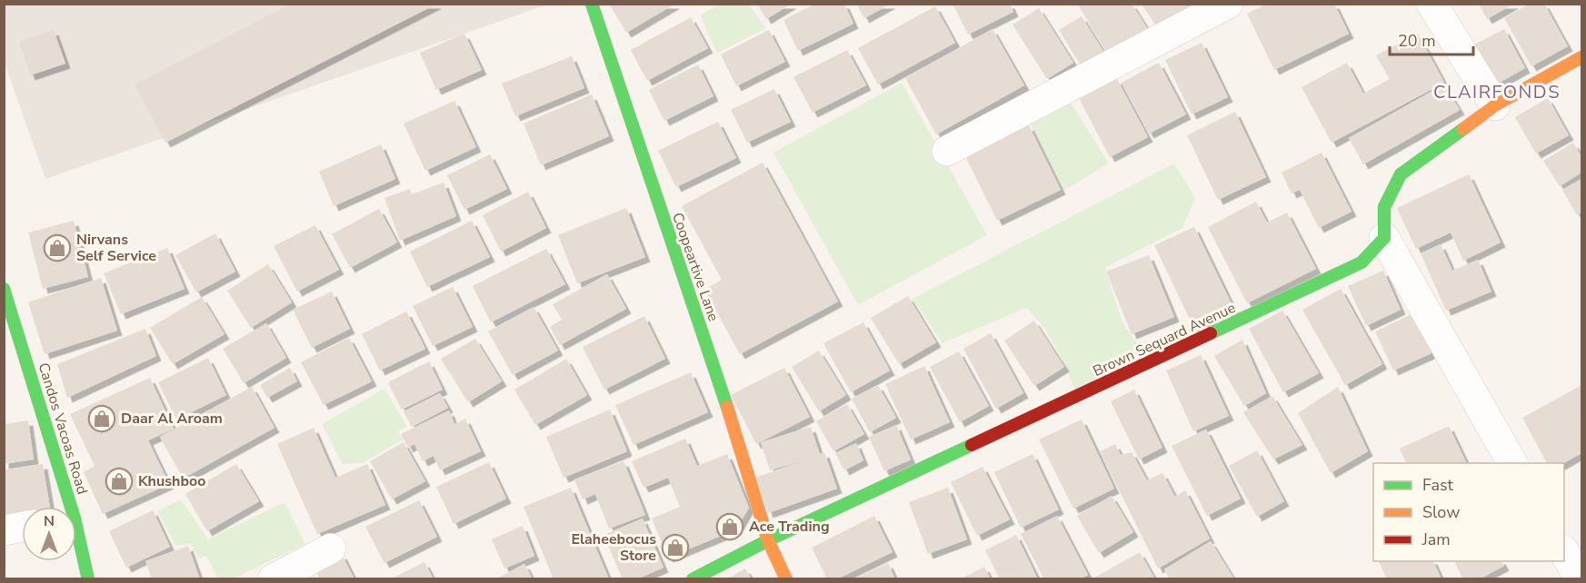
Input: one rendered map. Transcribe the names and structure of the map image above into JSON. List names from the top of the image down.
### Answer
{
  "streets": {
    "street": ["Coopeartive Lane", "Brown Sequard Avenue", "Candos Vacoas Road"]
  },
  "crossings": [
    ["Coopeartive Lane", "Brown Sequard Avenue"]
  ],
  "districts": ["CLAIRFONDS"],
  "places": {
    "shop": [
      "Nirvans Self Service",
      "Daar Al Aroam",
      "Khushboo",
      "Ace Trading",
      "Elaheebocus Store"
    ]
  },
  "legend": ["Fast", "Slow", "Jam"],
  "scale_bar": "20 m",
  "north": "top"
}
